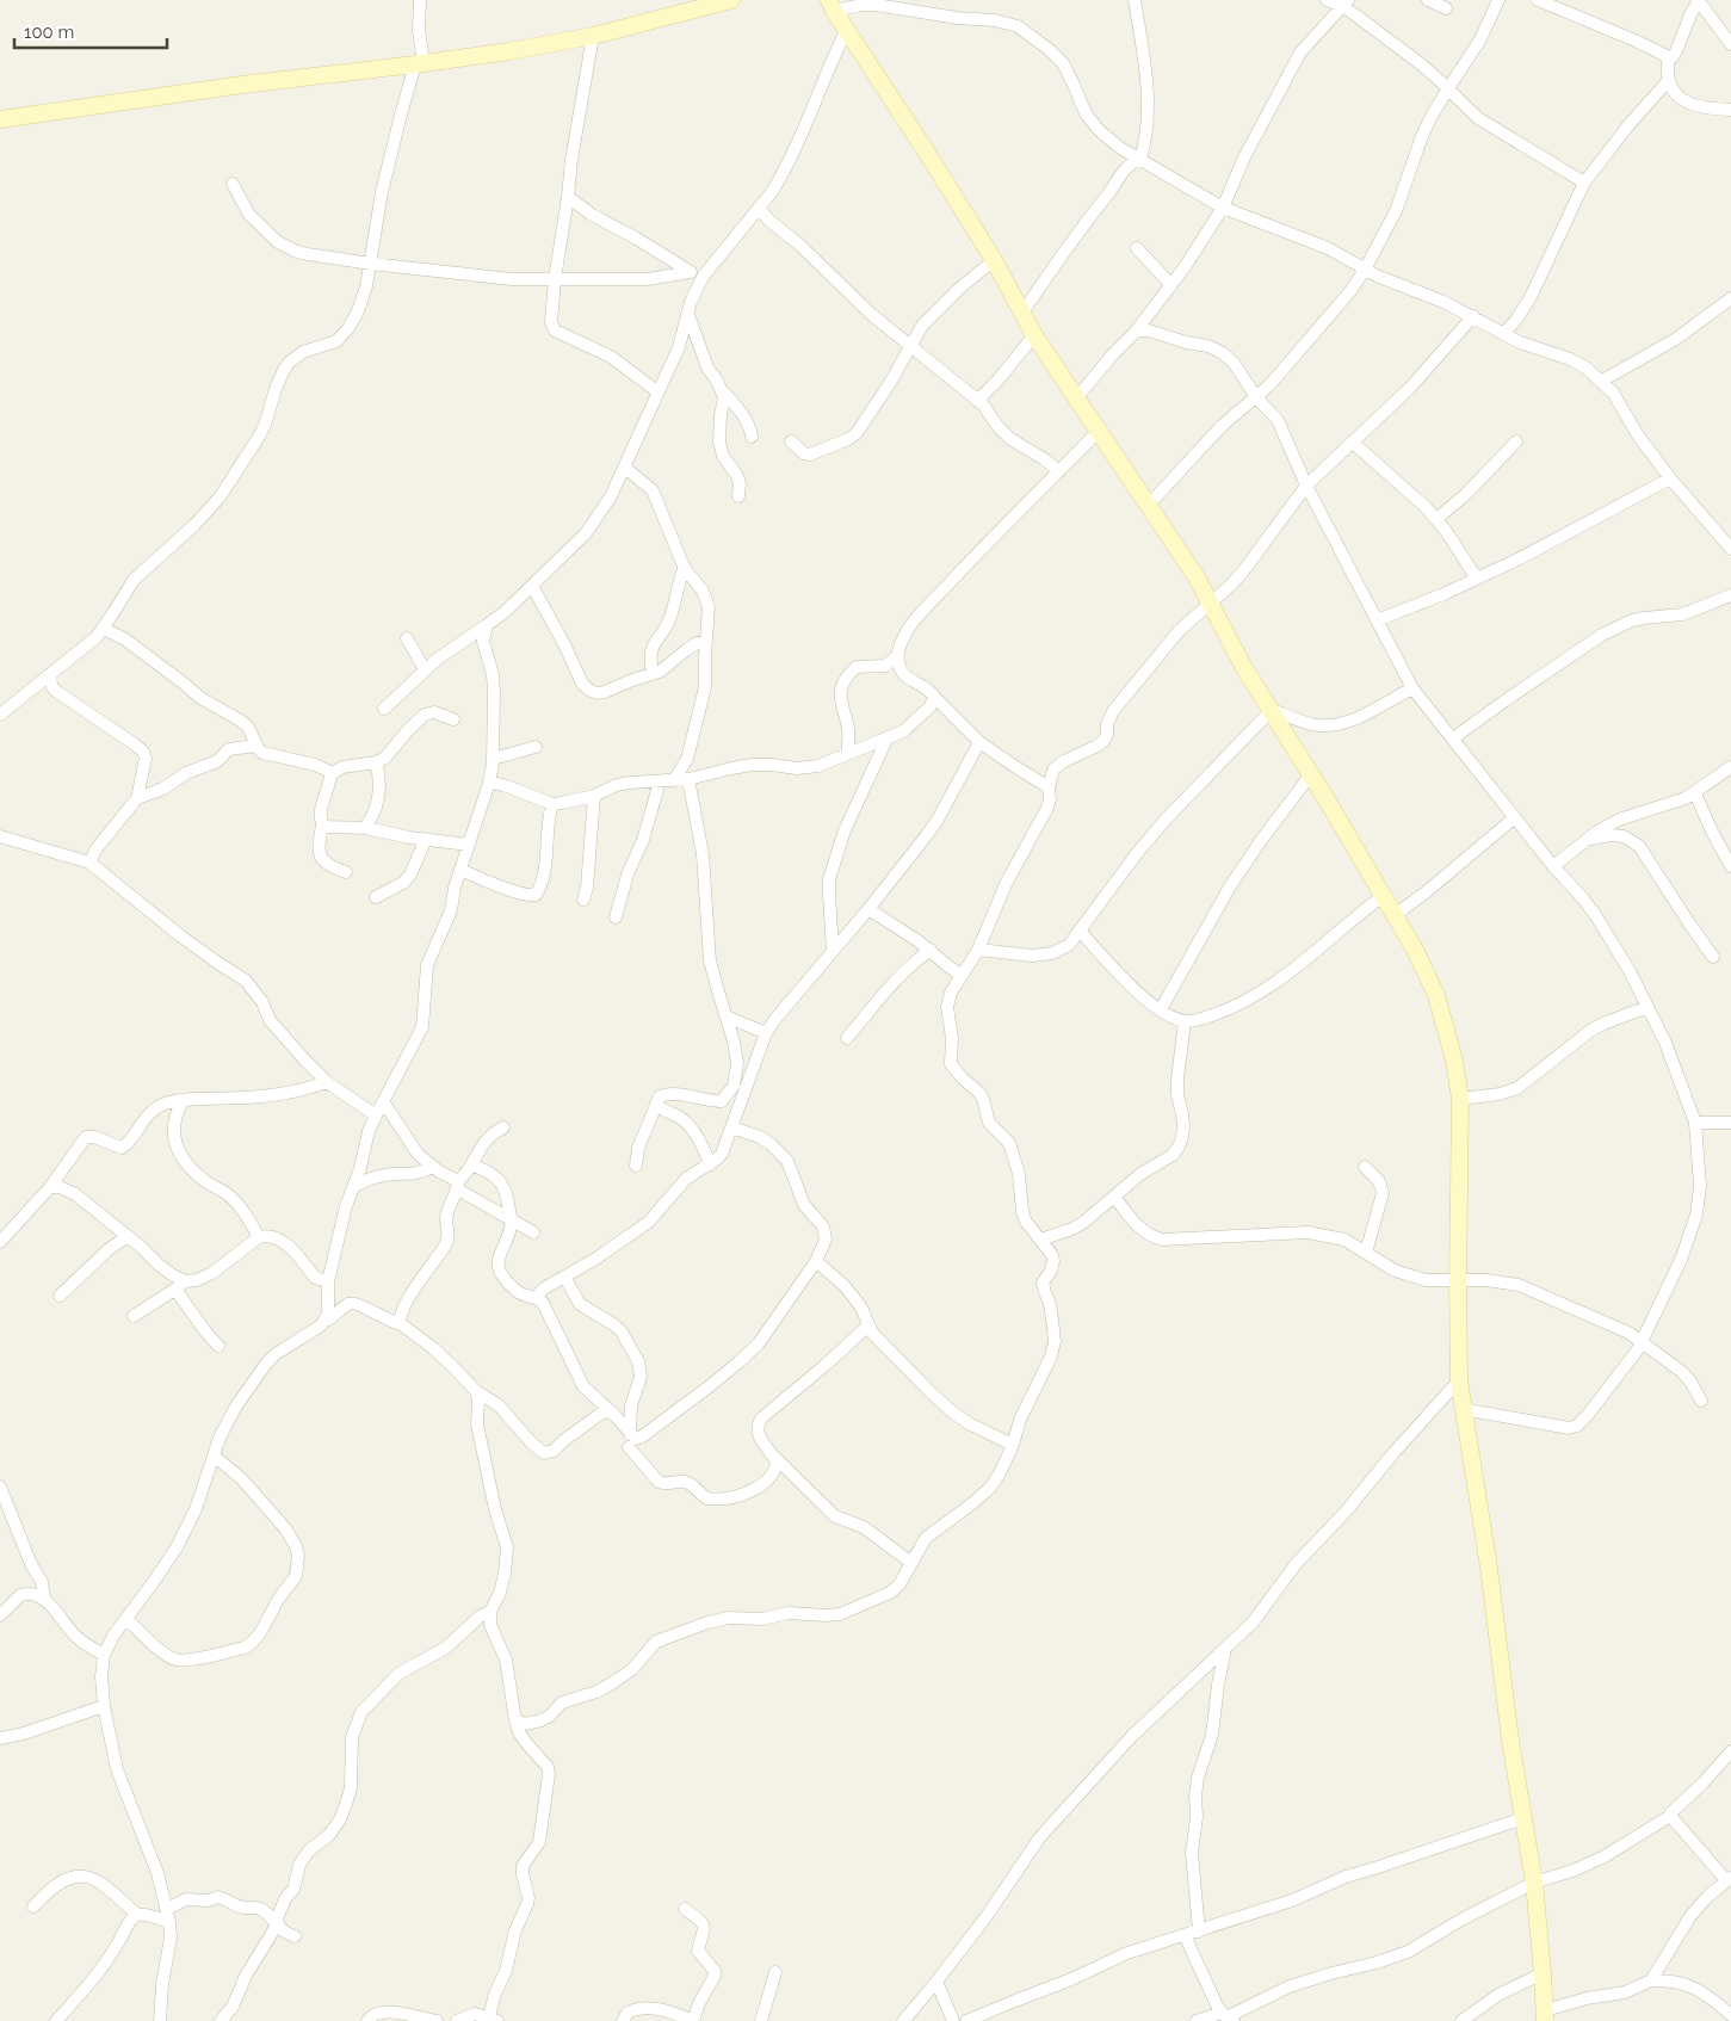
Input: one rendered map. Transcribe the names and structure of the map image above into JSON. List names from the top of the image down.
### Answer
{
  "scale_bar": "100 m"
}
